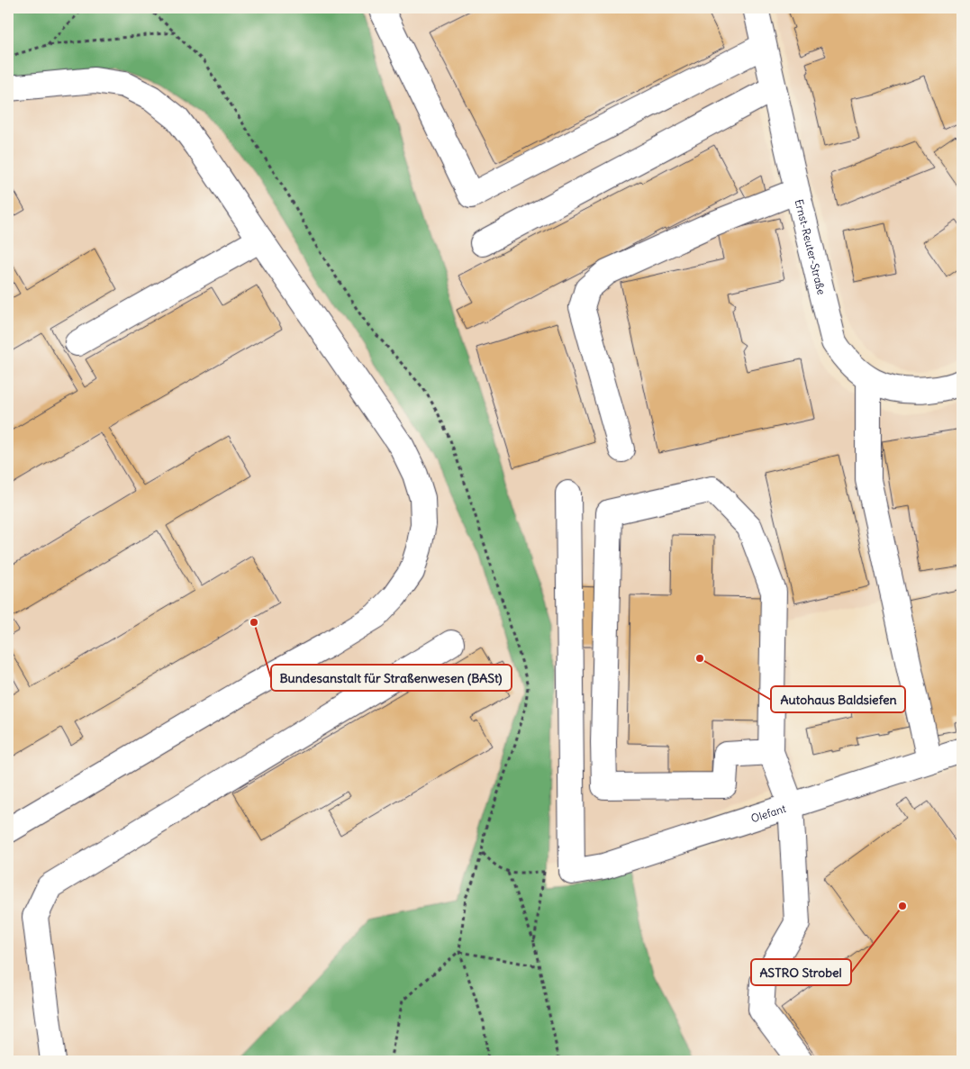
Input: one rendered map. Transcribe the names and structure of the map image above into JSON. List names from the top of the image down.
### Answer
{
  "streets": {
    "street": ["Ernst-Reuter-Straße", "Olefant"]
  },
  "places": ["Bundesanstalt für Straßenwesen (BASt)", "Autohaus Baldsiefen", "ASTRO Strobel"]
}
